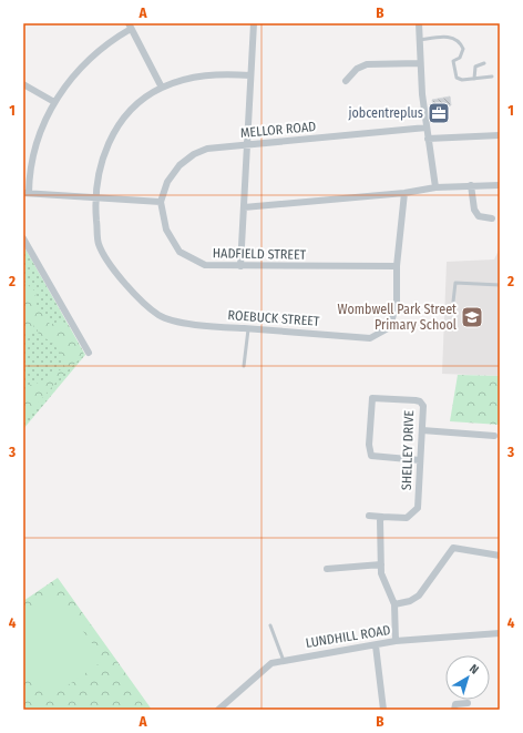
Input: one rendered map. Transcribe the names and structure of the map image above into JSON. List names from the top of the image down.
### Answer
{
  "streets": {
    "street": [
      "MELLOR ROAD",
      "HADFIELD STREET",
      "ROEBUCK STREET",
      "SHELLEY DRIVE",
      "LUNDHILL ROAD"
    ]
  },
  "crossings": [
    ["MELLOR ROAD", "HADFIELD STREET"],
    ["HADFIELD STREET", "ROEBUCK STREET"]
  ],
  "places": {
    "office": ["jobcentreplus"],
    "school or university": ["Wombwell Park Street Primary School"]
  },
  "north": "top right",
  "grid": {
    "columns": ["A", "B"],
    "rows": [
      "1",
      "2",
      "3",
      "4"
    ]
  }
}
